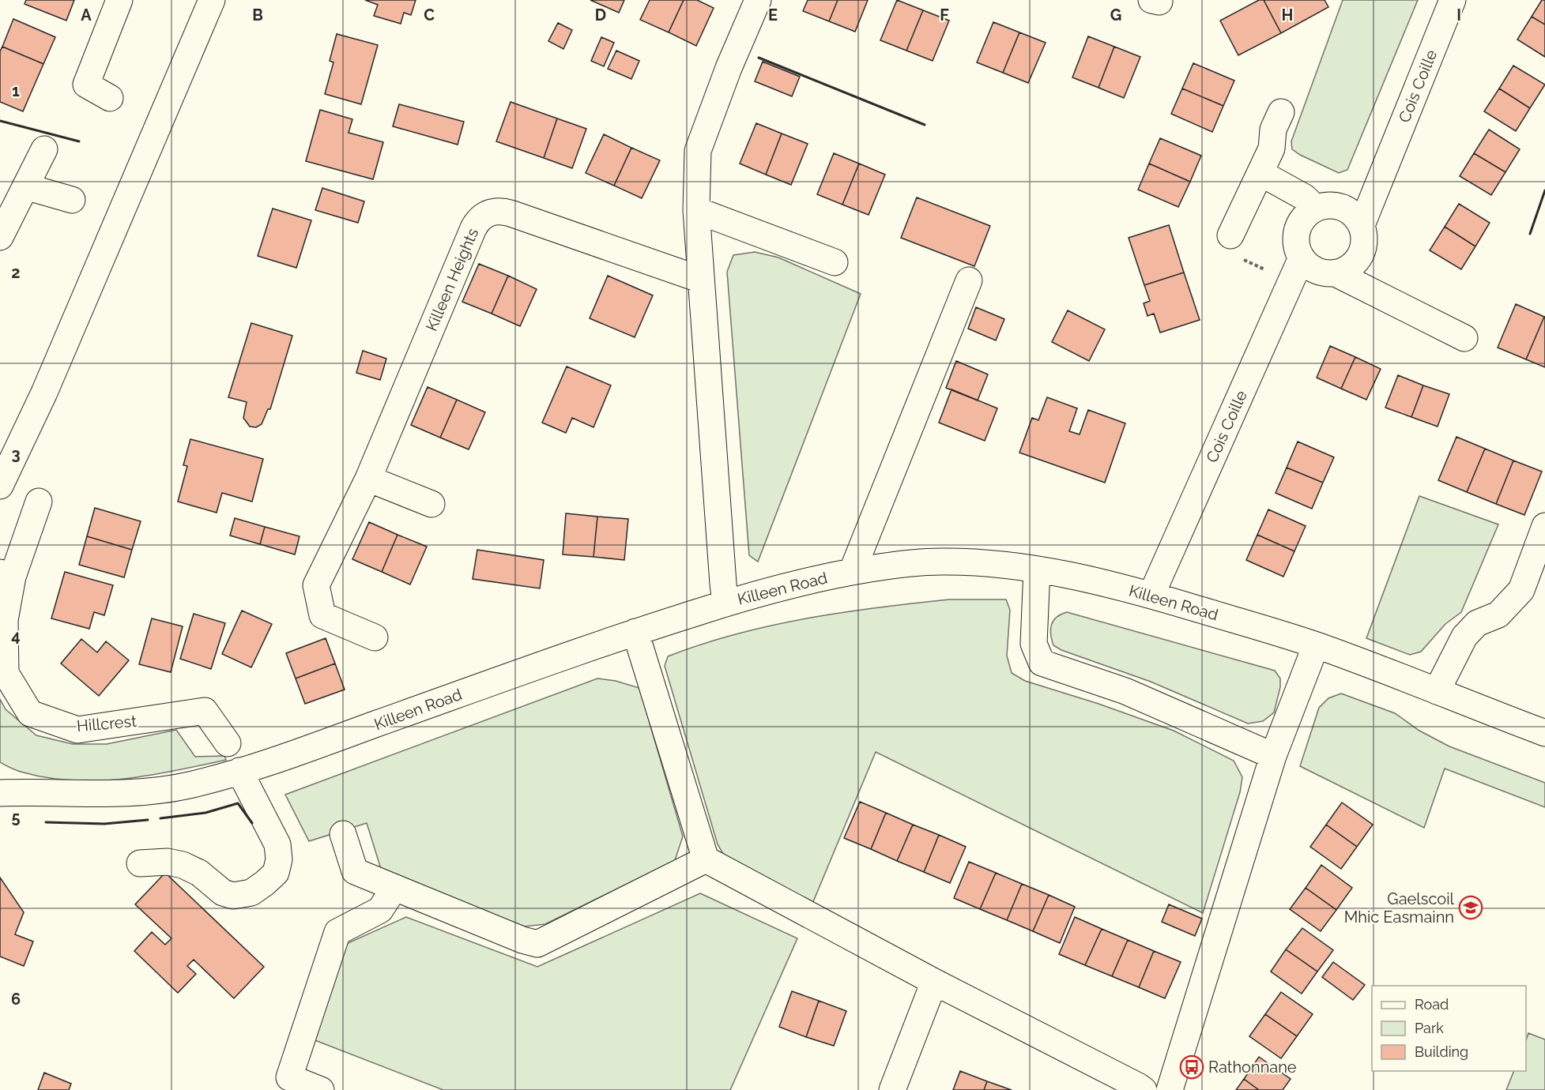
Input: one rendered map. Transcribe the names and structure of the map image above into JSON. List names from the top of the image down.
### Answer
{
  "streets": {
    "street": [
      "Cois Coille",
      "Killeen Heights",
      "Killeen Road",
      "Hillcrest"
    ]
  },
  "crossings": [
    ["Cois Coille", "Killeen Road"]
  ],
  "places": {
    "school or university": ["Gaelscoil Mhic Easmainn"],
    "bus stop": ["Rathonnane"]
  },
  "legend": ["Road", "Park", "Building"],
  "grid": {
    "columns": [
      "A",
      "B",
      "C",
      "D",
      "E",
      "F",
      "G",
      "H",
      "I"
    ],
    "rows": [
      "1",
      "2",
      "3",
      "4",
      "5",
      "6"
    ]
  }
}
